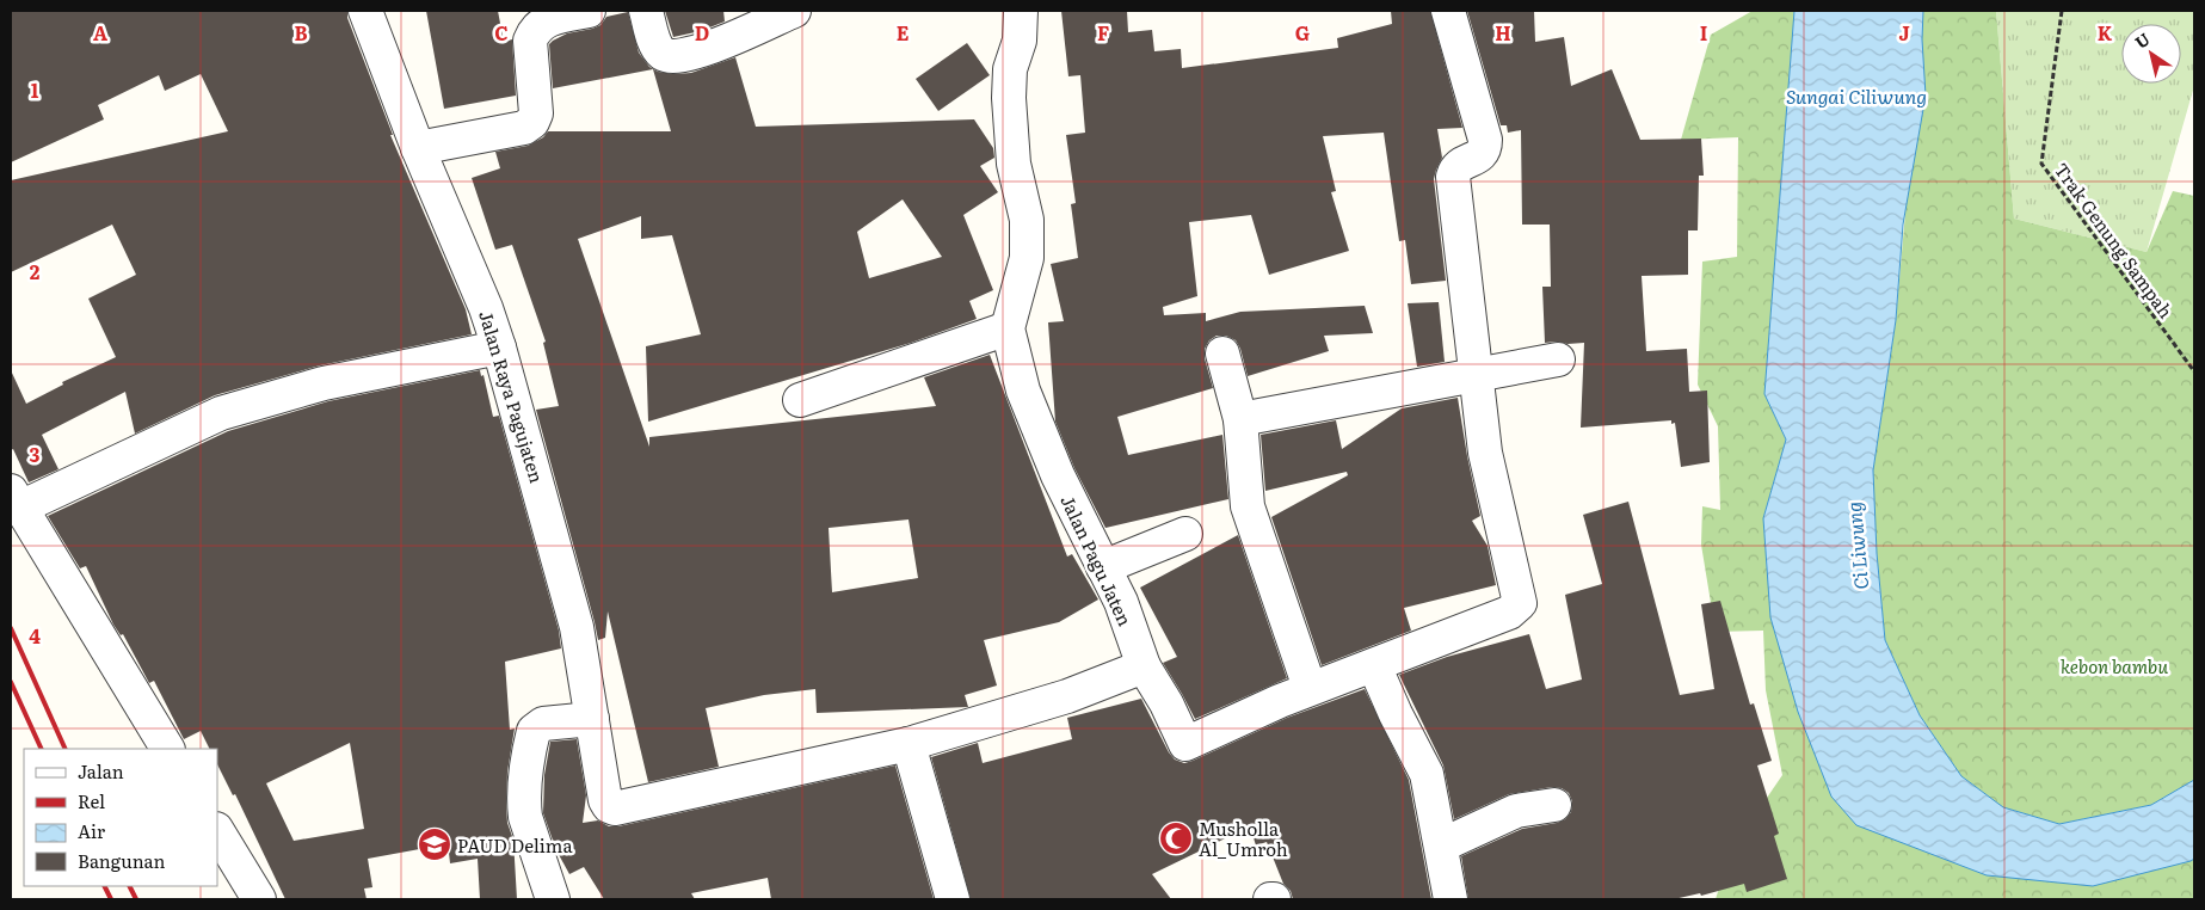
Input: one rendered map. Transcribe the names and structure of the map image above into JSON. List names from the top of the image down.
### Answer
{
  "streets": {
    "street": ["Jalan Raya Pagujaten", "Jalan Pagu Jaten"],
    "path": ["Trak Genung Sampah"]
  },
  "water": ["Sungai Ciliwung", "Ci Liwung"],
  "parks": ["kebon bambu"],
  "places": {
    "mosque": ["Musholla Al_Umroh"],
    "school or university": ["PAUD Delima"]
  },
  "legend": [
    "Jalan",
    "Rel",
    "Air",
    "Bangunan"
  ],
  "north": "top left",
  "grid": {
    "columns": [
      "A",
      "B",
      "C",
      "D",
      "E",
      "F",
      "G",
      "H",
      "I",
      "J",
      "K"
    ],
    "rows": [
      "1",
      "2",
      "3",
      "4"
    ]
  }
}
